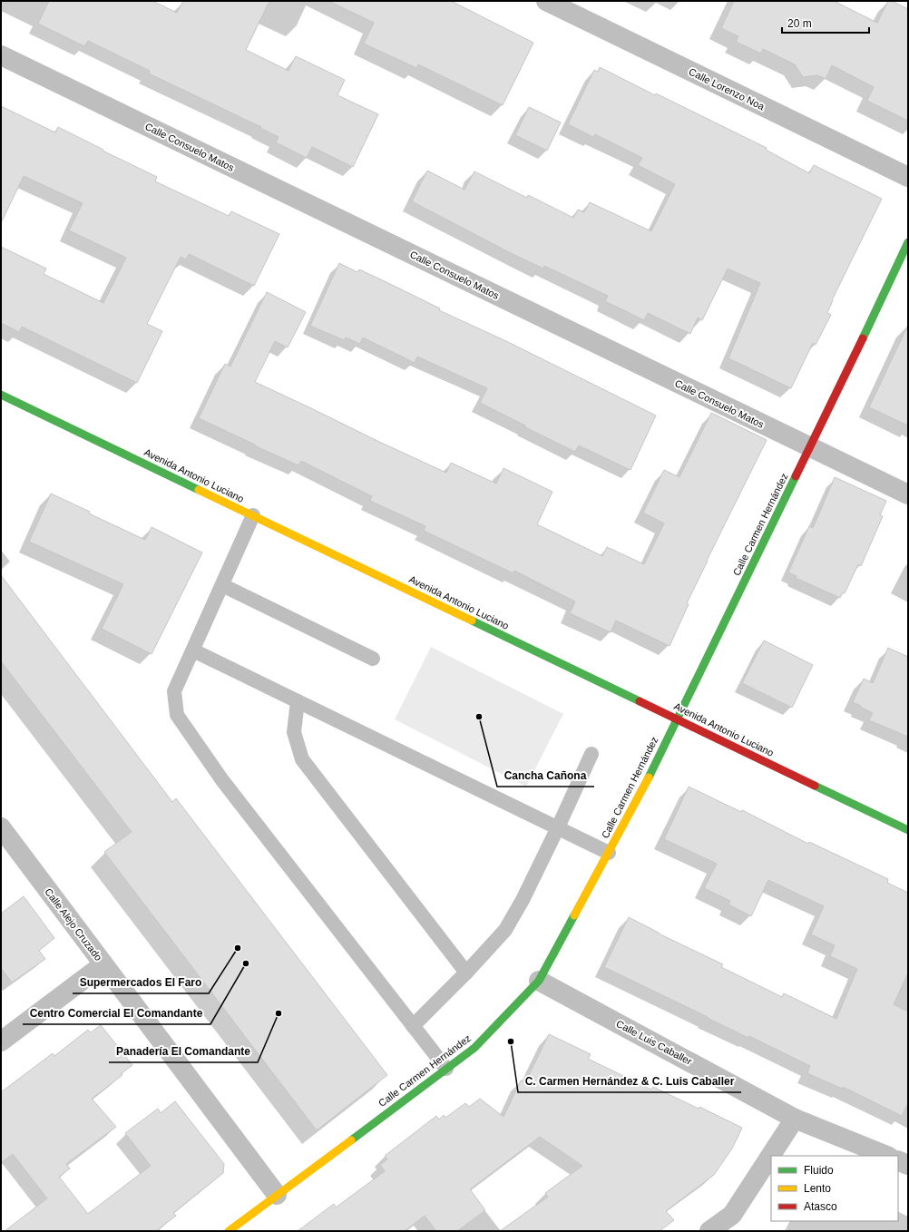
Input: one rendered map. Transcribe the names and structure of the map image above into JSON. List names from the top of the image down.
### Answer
{
  "streets": {
    "street": [
      "Calle Lorenzo Noa",
      "Calle Consuelo Matos",
      "Avenida Antonio Luciano",
      "Calle Carmen Hernández",
      "Calle Alejo Cruzado",
      "Calle Luis Caballer"
    ]
  },
  "crossings": [
    ["Calle Consuelo Matos", "Calle Carmen Hernández"],
    ["Avenida Antonio Luciano", "Calle Carmen Hernández"],
    ["Calle Carmen Hernández", "Calle Alejo Cruzado"],
    ["Calle Carmen Hernández", "Calle Luis Caballer"]
  ],
  "places": [
    "Cancha Cañona",
    "Supermercados El Faro",
    "Centro Comercial El Comandante",
    "Panadería El Comandante",
    "C. Carmen Hernández & C. Luis Caballer"
  ],
  "legend": ["Fluido", "Lento", "Atasco"],
  "scale_bar": "20 m"
}
